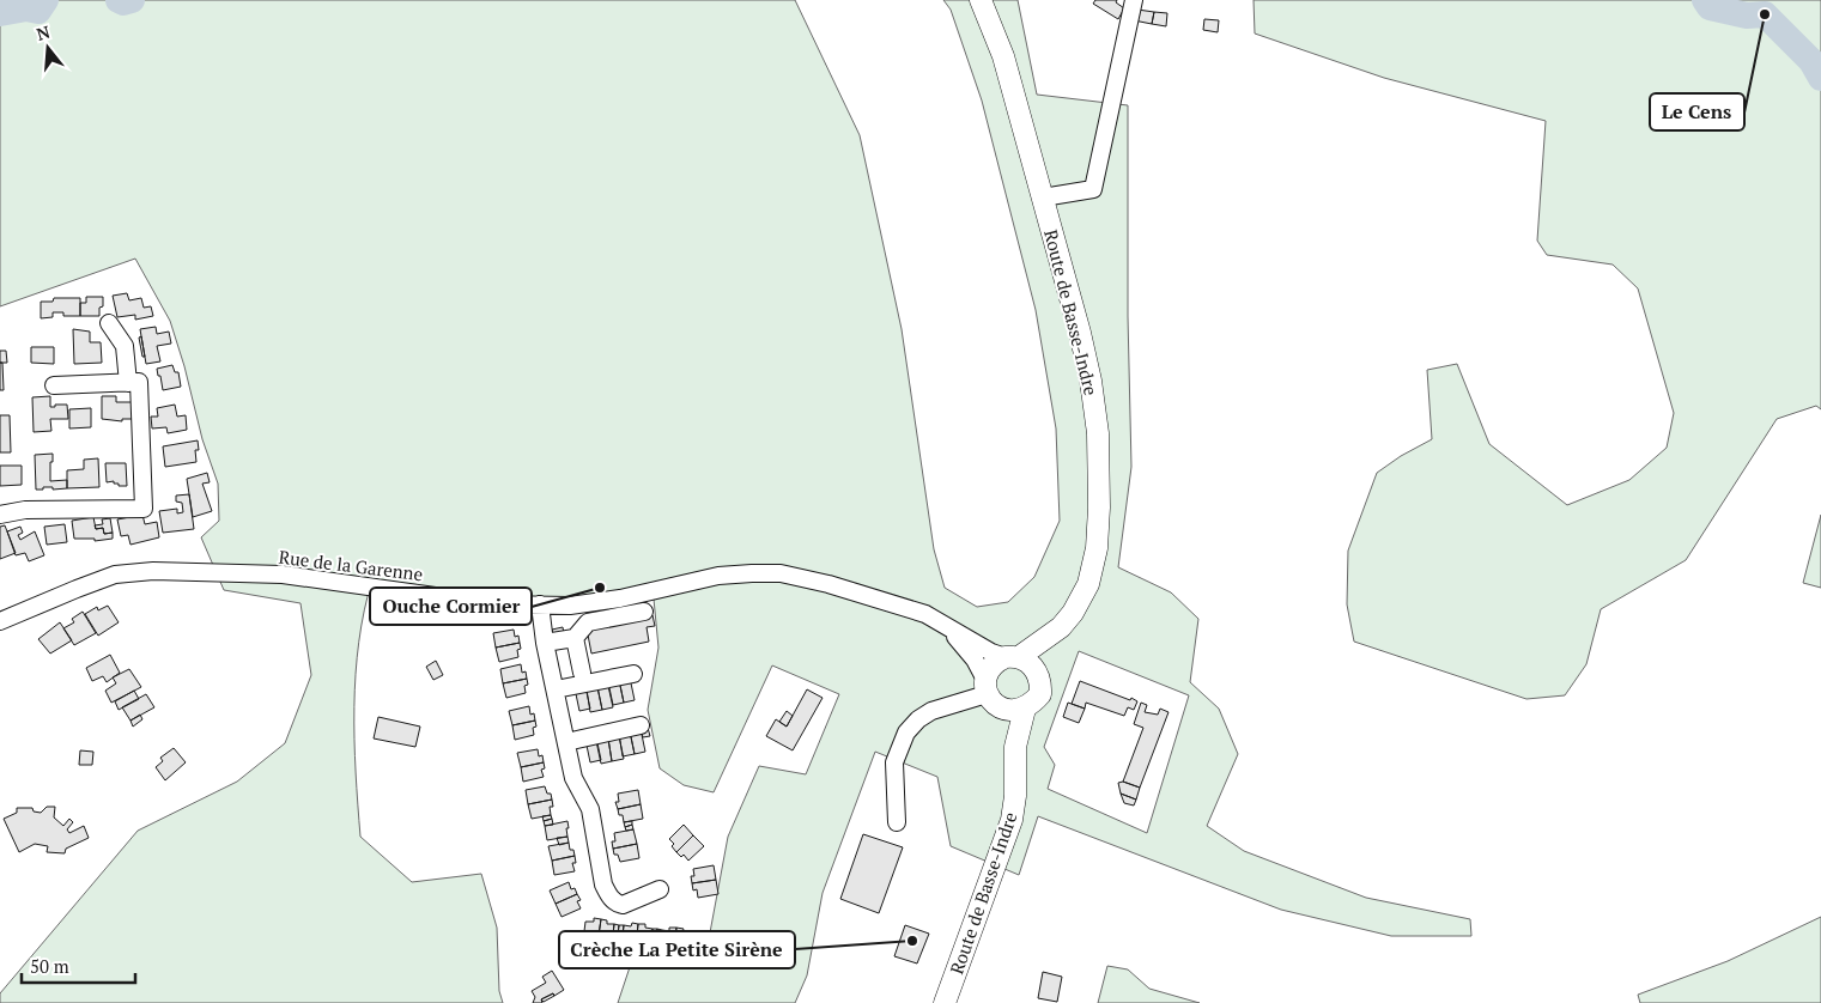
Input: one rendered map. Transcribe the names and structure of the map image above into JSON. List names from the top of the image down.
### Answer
{
  "streets": {
    "main road": ["Route de Basse-Indre"],
    "street": ["Rue de la Garenne"]
  },
  "crossings": [
    ["Route de Basse-Indre", "Rue de la Garenne"]
  ],
  "places": ["Le Cens", "Ouche Cormier", "Crèche La Petite Sirène"],
  "scale_bar": "50 m",
  "north": "top"
}
